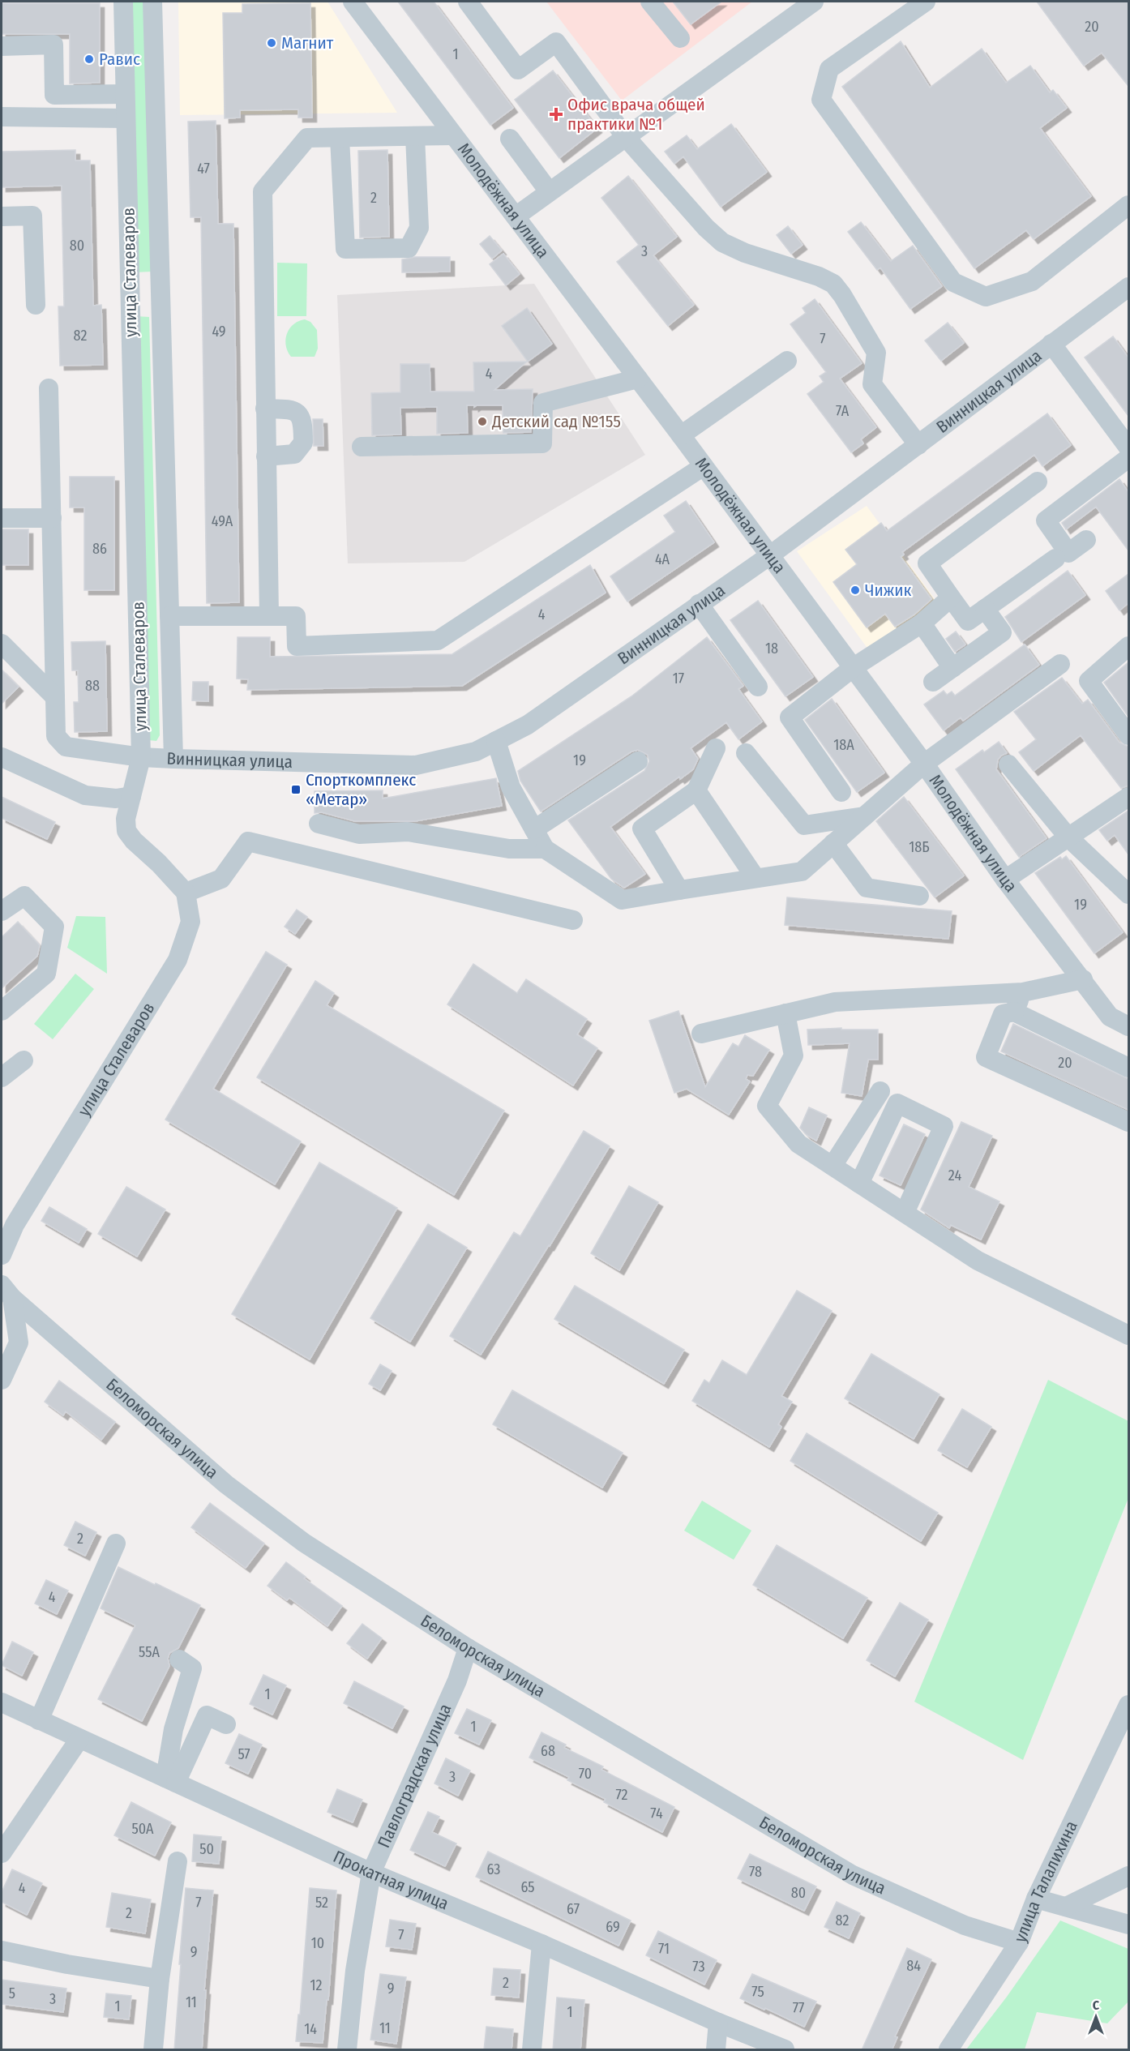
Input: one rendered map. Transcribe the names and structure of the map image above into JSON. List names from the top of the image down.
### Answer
{
  "streets": {
    "street": [
      "Молодёжная улица",
      "улица Сталеваров",
      "Винницкая улица",
      "Беломорская улица",
      "Павлоградская улица",
      "Прокатная улица",
      "улица Талалихина"
    ]
  },
  "crossings": [
    ["Молодёжная улица", "Винницкая улица"],
    ["улица Сталеваров", "Винницкая улица"],
    ["Беломорская улица", "Павлоградская улица"],
    ["Беломорская улица", "улица Талалихина"],
    ["Павлоградская улица", "Прокатная улица"]
  ],
  "places": {
    "other": [
      "Магнит",
      "Равис",
      "Детский сад №155",
      "Чижик"
    ],
    "health": ["Офис врача общей практики №1"],
    "transit": ["Спорткомплекс «Метар»"]
  },
  "house_numbers": [
    "20",
    "1",
    "47",
    "2",
    "80",
    "3",
    "49",
    "82",
    "7",
    "4",
    "7А",
    "49А",
    "86",
    "4А",
    "4",
    "18",
    "17",
    "88",
    "18А",
    "19",
    "18Б",
    "19",
    "20",
    "24",
    "2",
    "4",
    "55А",
    "1",
    "1",
    "68",
    "57",
    "70",
    "3",
    "72",
    "74",
    "50А",
    "50",
    "63",
    "78",
    "65",
    "4",
    "80",
    "7",
    "52",
    "67",
    "2",
    "82",
    "69",
    "7",
    "10",
    "71",
    "9",
    "84",
    "73",
    "2",
    "12",
    "9",
    "75",
    "5",
    "3",
    "11",
    "1",
    "77",
    "1",
    "11",
    "14"
  ],
  "north": "top"
}
